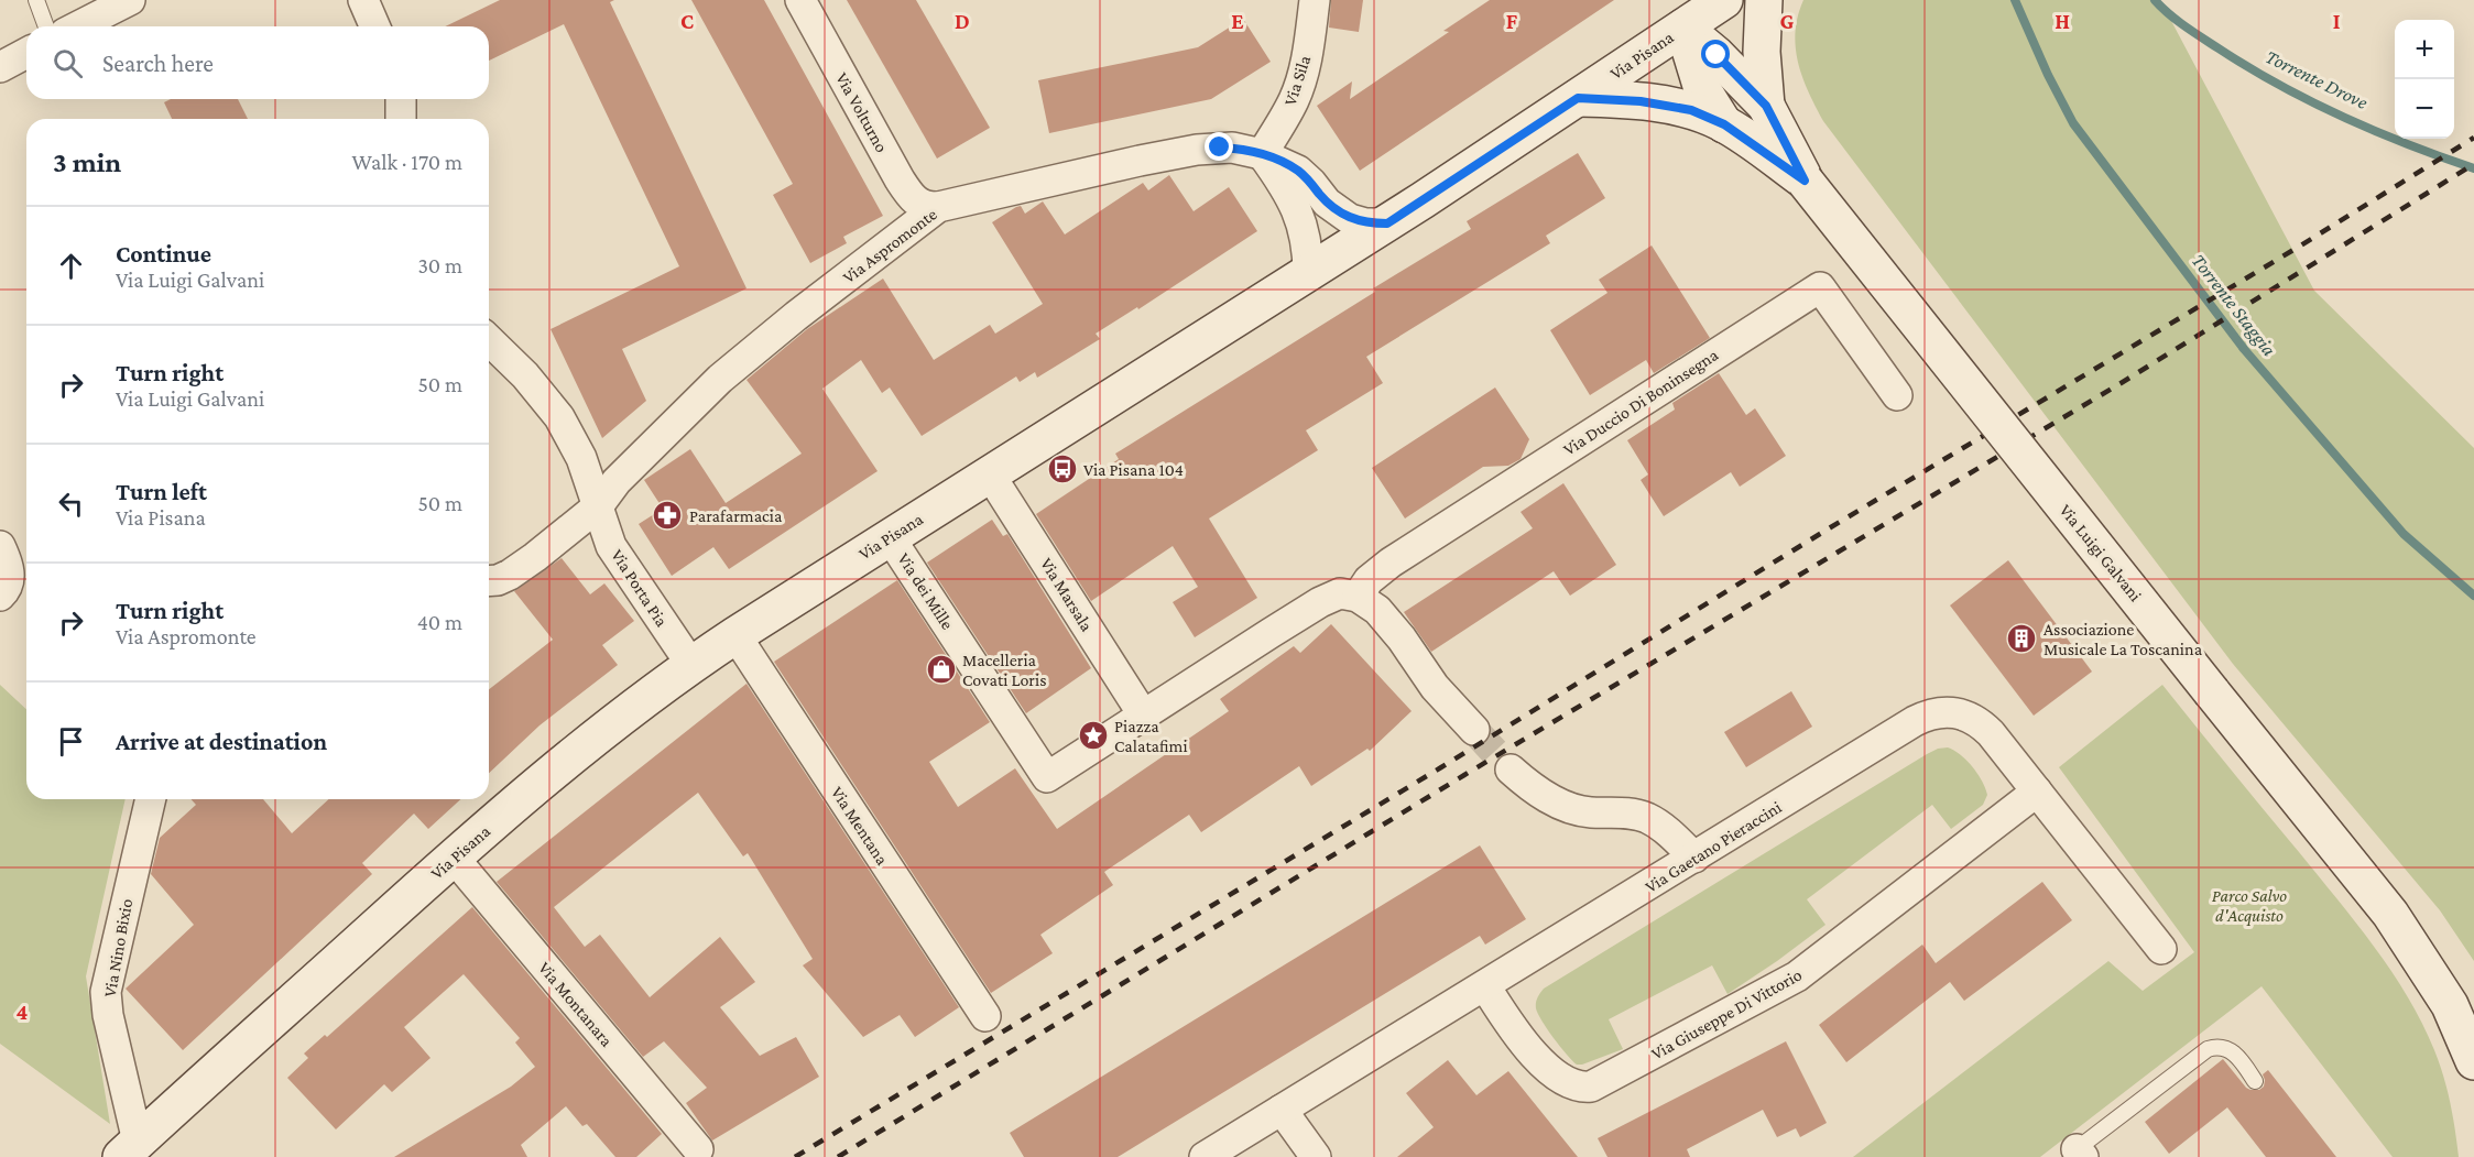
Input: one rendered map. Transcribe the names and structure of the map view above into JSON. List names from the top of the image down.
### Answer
{
  "streets": {
    "main road": ["Via Pisana", "Via Luigi Galvani"],
    "street": [
      "Via Sila",
      "Via Volturno",
      "Via Aspromonte",
      "Via Duccio Di Boninsegna",
      "Via Porta Pia",
      "Via dei Mille",
      "Via Marsala",
      "Via Mentana",
      "Via Gaetano Pieraccini",
      "Via Nino Bixio",
      "Via Montanara",
      "Via Giuseppe Di Vittorio"
    ]
  },
  "crossings": [
    ["Via Pisana", "Via Aspromonte"],
    ["Via Pisana", "Via Luigi Galvani"],
    ["Via Pisana", "Via Porta Pia"],
    ["Via Pisana", "Via dei Mille"],
    ["Via Pisana", "Via Marsala"],
    ["Via Pisana", "Via Mentana"],
    ["Via Pisana", "Via Nino Bixio"],
    ["Via Pisana", "Via Montanara"],
    ["Via Sila", "Via Aspromonte"],
    ["Via Volturno", "Via Aspromonte"],
    ["Via Aspromonte", "Via Porta Pia"],
    ["Via dei Mille", "Via Marsala"],
    ["Via Gaetano Pieraccini", "Via Giuseppe Di Vittorio"]
  ],
  "water": ["Torrente Drove", "Torrente Staggia"],
  "parks": ["Parco Salvo d'Acquisto"],
  "places": {
    "bus stop": ["Via Pisana 104"],
    "pharmacy": ["Parafarmacia"],
    "building": ["Associazione Musicale La Toscanina"],
    "shop": ["Macelleria Covati Loris"],
    "place": ["Piazza Calatafimi"]
  },
  "page": {
    "map_buttons": ["+", "−"],
    "search": "Search here",
    "heading": ["3 min", "Walk · 170 m"],
    "list": [
      ["Continue", "Via Luigi Galvani", "30 m"],
      ["Turn right", "Via Luigi Galvani", "50 m"],
      ["Turn left", "Via Pisana", "50 m"],
      ["Turn right", "Via Aspromonte", "40 m"],
      "Arrive at destination"
    ]
  },
  "grid": {
    "columns": [
      "C",
      "D",
      "E",
      "F",
      "G",
      "H",
      "I"
    ],
    "rows": ["4"]
  }
}
